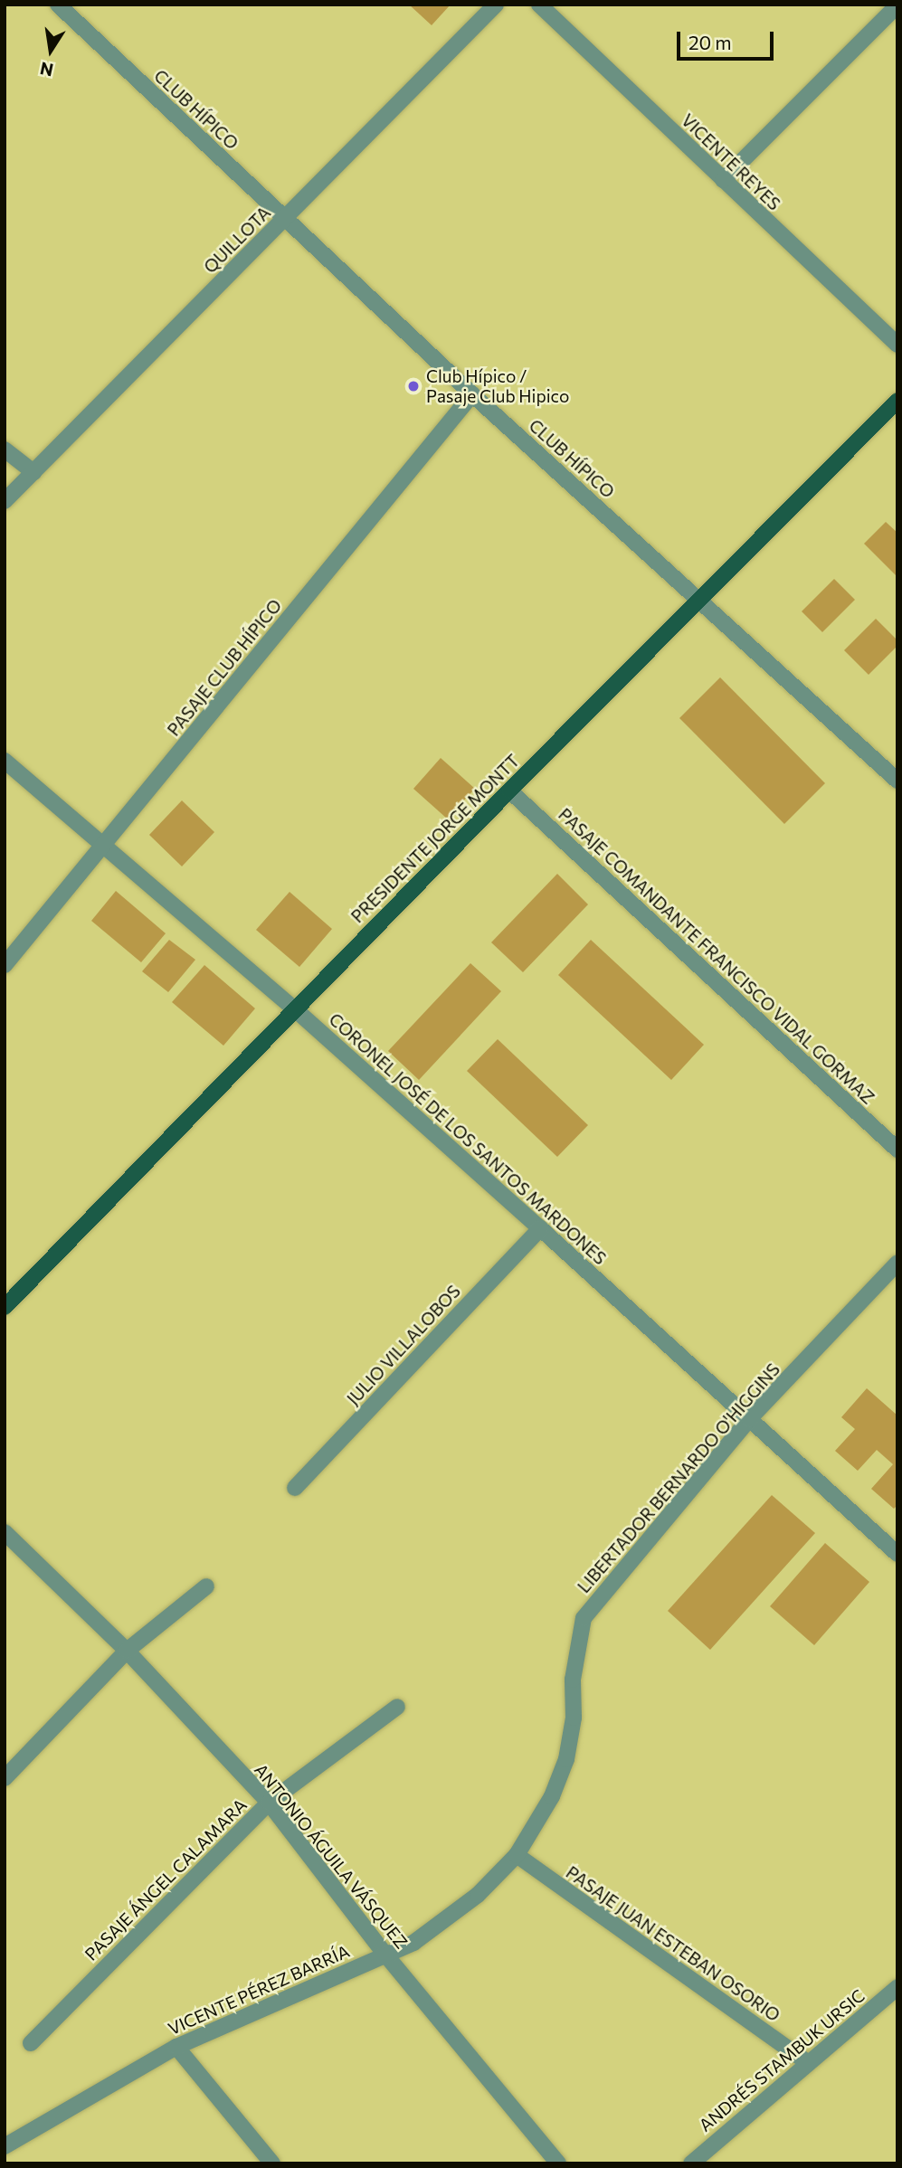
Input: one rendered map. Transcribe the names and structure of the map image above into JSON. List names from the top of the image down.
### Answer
{
  "streets": {
    "main road": ["PRESIDENTE JORGE MONTT"],
    "street": [
      "CLUB HÍPICO",
      "VICENTE REYES",
      "QUILLOTA",
      "PASAJE CLUB HÍPICO",
      "PASAJE COMANDANTE FRANCISCO VIDAL GORMAZ",
      "CORONEL JOSÉ DE LOS SANTOS MARDONES",
      "JULIO VILLALOBOS",
      "LIBERTADOR BERNARDO O'HIGGINS",
      "ANTONIO ÁGUILA VÁSQUEZ",
      "PASAJE ÁNGEL CALAMARA",
      "PASAJE JUAN ESTEBAN OSORIO",
      "VICENTE PÉREZ BARRÍA",
      "ANDRÉS STAMBUK URSIC"
    ]
  },
  "crossings": [
    ["CLUB HÍPICO", "QUILLOTA"],
    ["CLUB HÍPICO", "PASAJE CLUB HÍPICO"],
    ["CLUB HÍPICO", "PRESIDENTE JORGE MONTT"],
    ["PASAJE CLUB HÍPICO", "CORONEL JOSÉ DE LOS SANTOS MARDONES"],
    ["PRESIDENTE JORGE MONTT", "PASAJE COMANDANTE FRANCISCO VIDAL GORMAZ"],
    ["PRESIDENTE JORGE MONTT", "CORONEL JOSÉ DE LOS SANTOS MARDONES"],
    ["CORONEL JOSÉ DE LOS SANTOS MARDONES", "JULIO VILLALOBOS"],
    ["CORONEL JOSÉ DE LOS SANTOS MARDONES", "LIBERTADOR BERNARDO O'HIGGINS"],
    ["LIBERTADOR BERNARDO O'HIGGINS", "PASAJE JUAN ESTEBAN OSORIO"],
    ["LIBERTADOR BERNARDO O'HIGGINS", "VICENTE PÉREZ BARRÍA"],
    ["ANTONIO ÁGUILA VÁSQUEZ", "PASAJE ÁNGEL CALAMARA"],
    ["ANTONIO ÁGUILA VÁSQUEZ", "VICENTE PÉREZ BARRÍA"],
    ["PASAJE JUAN ESTEBAN OSORIO", "VICENTE PÉREZ BARRÍA"],
    ["PASAJE JUAN ESTEBAN OSORIO", "ANDRÉS STAMBUK URSIC"]
  ],
  "places": ["Club Hípico / Pasaje Club Hipico"],
  "scale_bar": "20 m",
  "north": "bottom"
}
